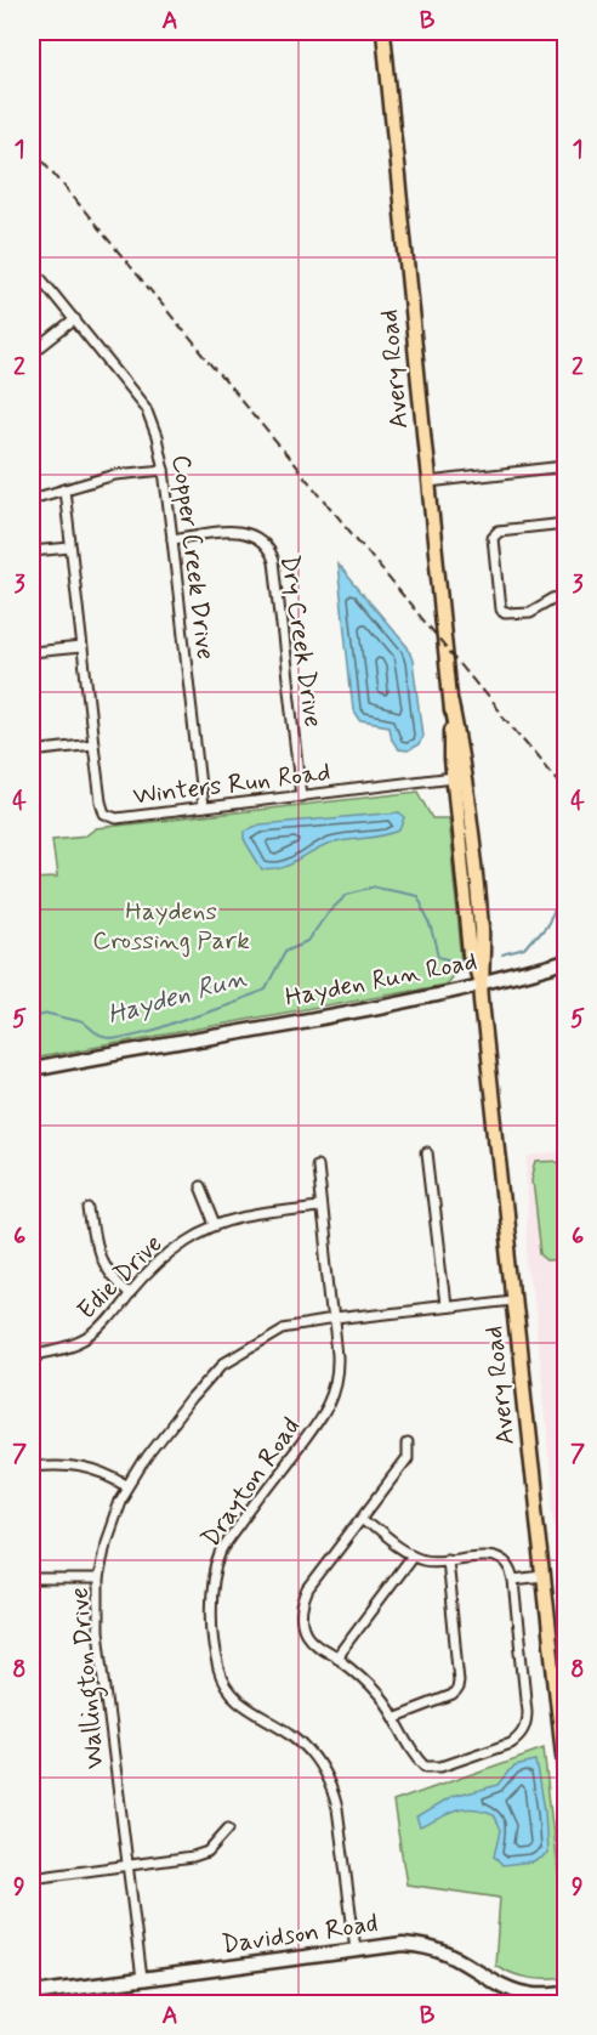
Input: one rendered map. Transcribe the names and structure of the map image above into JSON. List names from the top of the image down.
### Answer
{
  "streets": {
    "main road": ["Avery Road"],
    "street": [
      "Copper Creek Drive",
      "Dry Creek Drive",
      "Winters Run Road",
      "Hayden Run Road",
      "Edie Drive",
      "Drayton Road",
      "Wallington Drive",
      "Davidson Road"
    ]
  },
  "crossings": [
    ["Avery Road", "Winters Run Road"],
    ["Avery Road", "Hayden Run Road"],
    ["Avery Road", "Wallington Drive"],
    ["Copper Creek Drive", "Dry Creek Drive"],
    ["Copper Creek Drive", "Winters Run Road"],
    ["Dry Creek Drive", "Winters Run Road"],
    ["Edie Drive", "Drayton Road"],
    ["Drayton Road", "Wallington Drive"],
    ["Drayton Road", "Davidson Road"],
    ["Wallington Drive", "Davidson Road"]
  ],
  "water": ["Hayden Run"],
  "parks": ["Haydens Crossing Park"],
  "grid": {
    "columns": ["A", "B"],
    "rows": [
      "1",
      "2",
      "3",
      "4",
      "5",
      "6",
      "7",
      "8",
      "9"
    ]
  }
}
